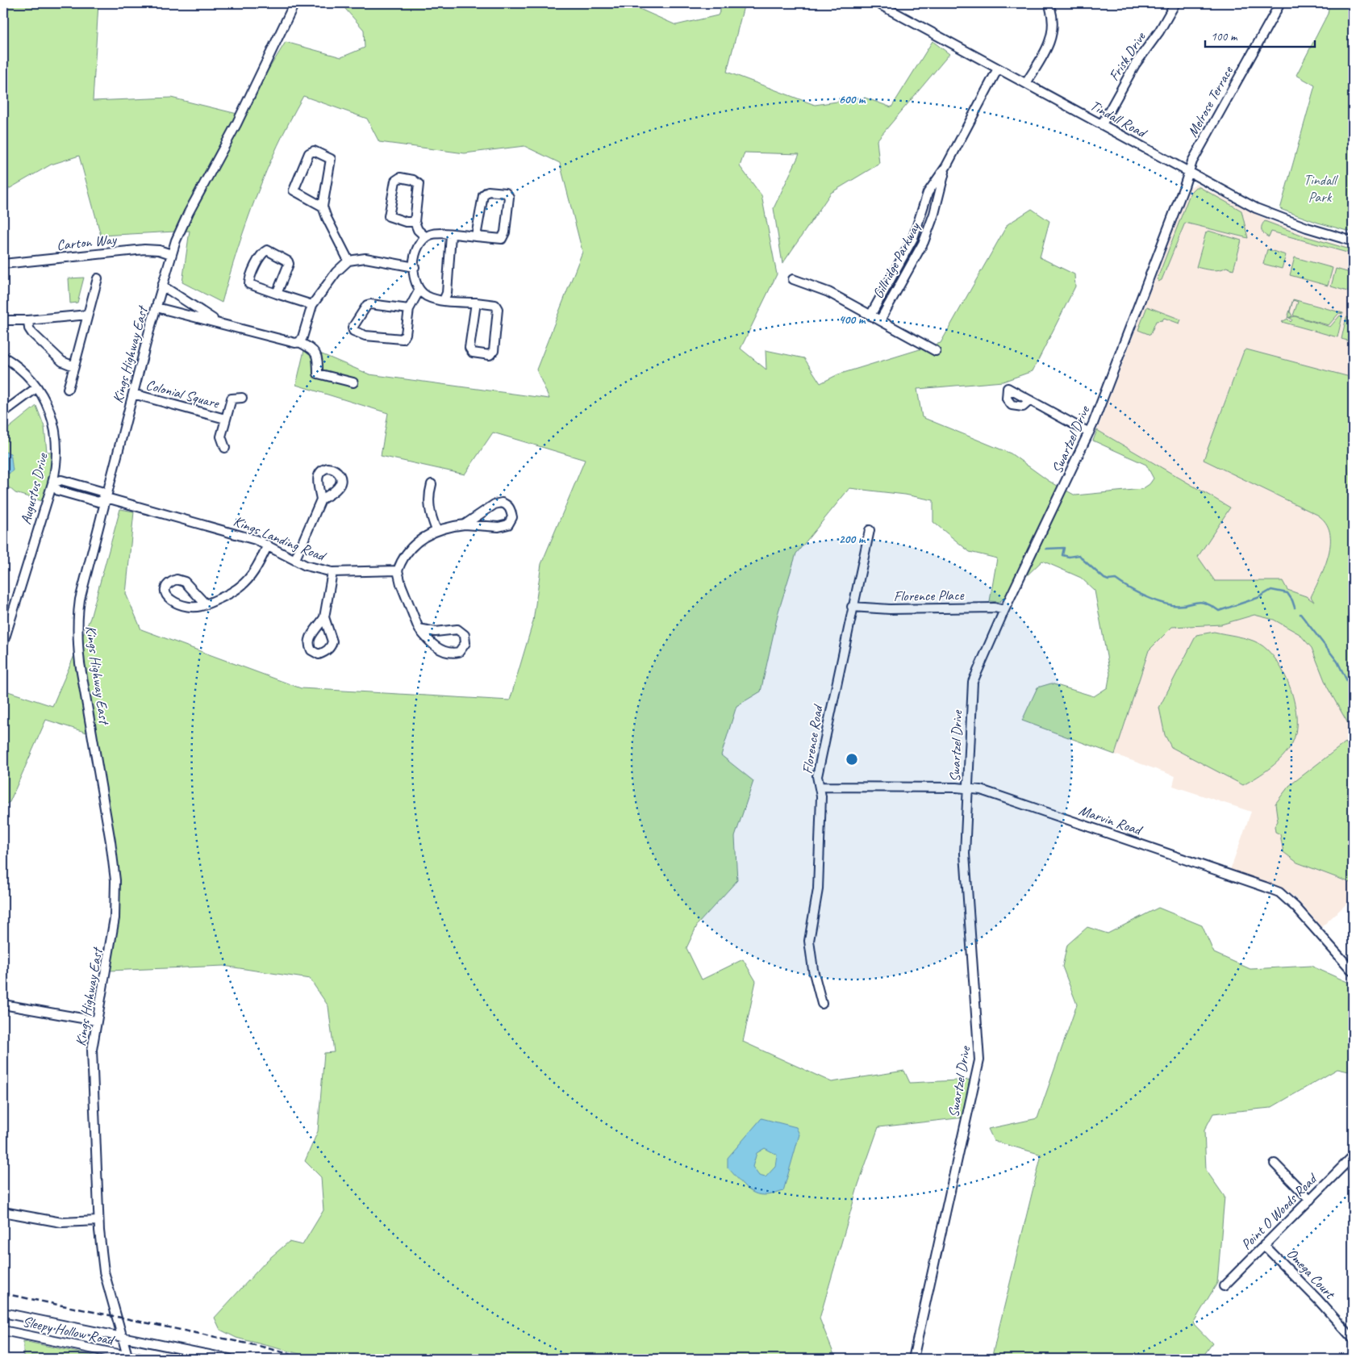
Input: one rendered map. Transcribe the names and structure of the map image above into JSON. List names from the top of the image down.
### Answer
{
  "streets": {
    "street": [
      "Frisk Drive",
      "Melrose Terrace",
      "Tindall Road",
      "Carton Way",
      "Gillridge Parkway",
      "Kings Highway East",
      "Colonial Square",
      "Swartzel Drive",
      "Augustus Drive",
      "Kings Landing Road",
      "Florence Place",
      "Florence Road",
      "Marvin Road",
      "Point O Woods Road",
      "Omega Court",
      "Sleepy Hollow Road"
    ]
  },
  "crossings": [
    ["Frisk Drive", "Tindall Road"],
    ["Melrose Terrace", "Tindall Road"],
    ["Melrose Terrace", "Swartzel Drive"],
    ["Tindall Road", "Gillridge Parkway"],
    ["Tindall Road", "Swartzel Drive"],
    ["Carton Way", "Kings Highway East"],
    ["Kings Highway East", "Colonial Square"],
    ["Kings Highway East", "Kings Landing Road"],
    ["Kings Highway East", "Sleepy Hollow Road"],
    ["Swartzel Drive", "Florence Place"],
    ["Swartzel Drive", "Marvin Road"],
    ["Augustus Drive", "Kings Landing Road"],
    ["Florence Place", "Florence Road"],
    ["Florence Road", "Marvin Road"],
    ["Point O Woods Road", "Omega Court"]
  ],
  "parks": ["Tindall Park"],
  "scale_bar": "100 m",
  "rings": ["600 m", "400 m", "200 m"]
}
